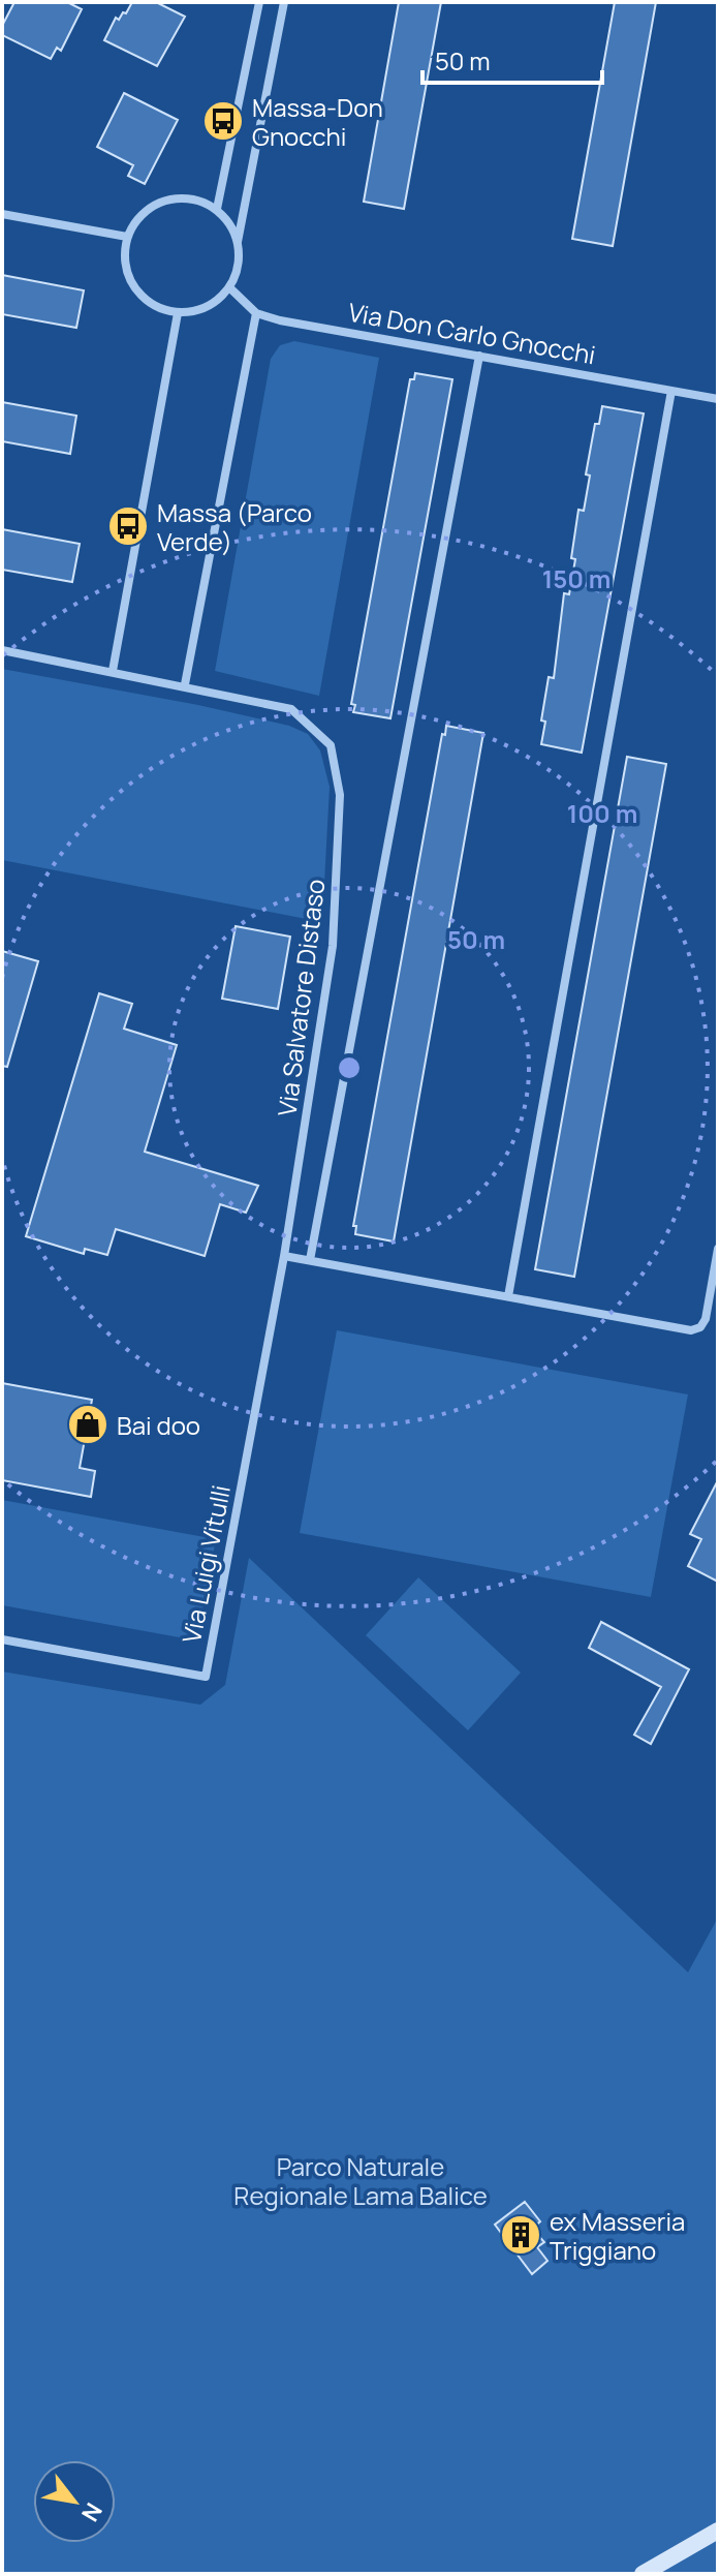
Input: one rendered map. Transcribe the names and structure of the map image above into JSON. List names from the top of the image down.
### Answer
{
  "streets": {
    "street": ["Via Don Carlo Gnocchi", "Via Salvatore Distaso", "Via Luigi Vitulli"]
  },
  "crossings": [
    ["Via Salvatore Distaso", "Via Luigi Vitulli"]
  ],
  "parks": ["Parco Naturale Regionale Lama Balice"],
  "places": {
    "bus stop": ["Massa-Don Gnocchi", "Massa (Parco Verde)"],
    "shop": ["Bai doo"],
    "building": ["ex Masseria Triggiano"]
  },
  "scale_bar": "50 m",
  "north": "bottom right",
  "rings": ["150 m", "100 m", "50 m"]
}
